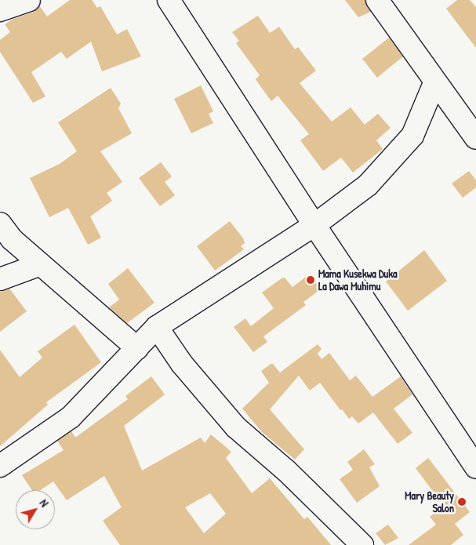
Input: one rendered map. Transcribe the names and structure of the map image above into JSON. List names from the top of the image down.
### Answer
{
  "places": ["Mama Kusekwa Duka La Dawa Muhimu", "Mary Beauty Salon"],
  "north": "top right"
}
